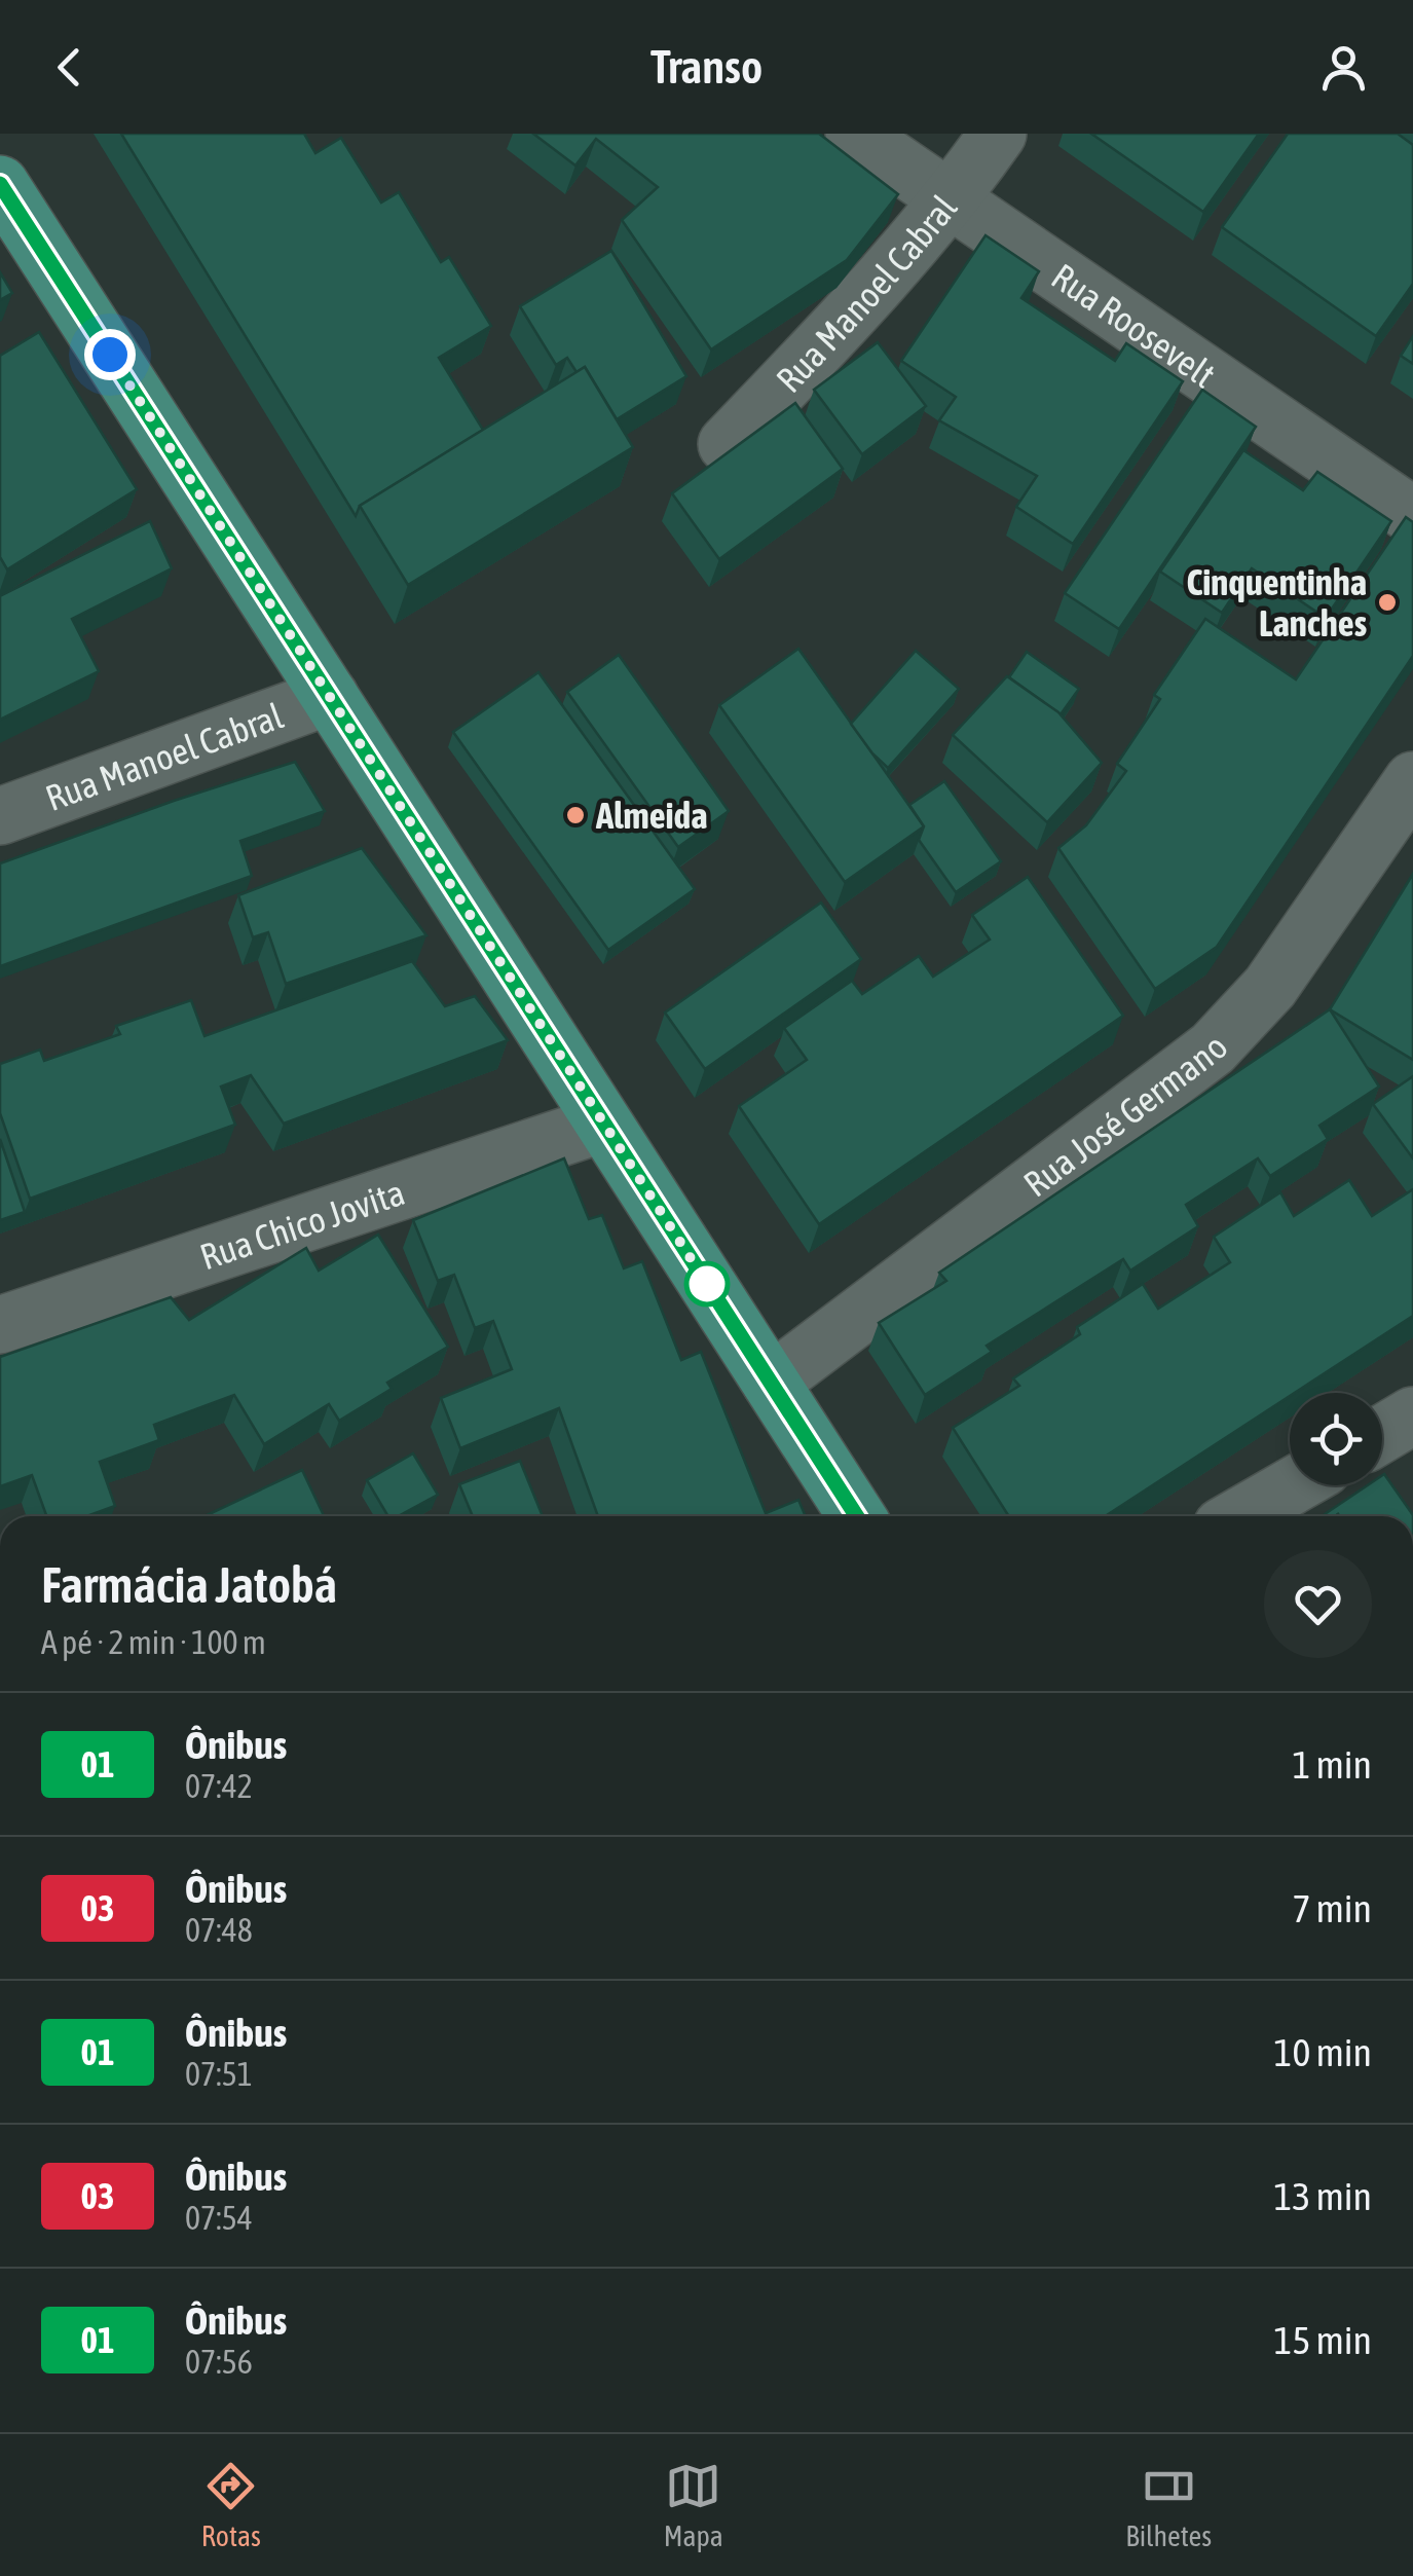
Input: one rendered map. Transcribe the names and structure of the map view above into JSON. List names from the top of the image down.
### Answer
{
  "streets": {
    "street": [
      "Rua Manoel Cabral",
      "Rua Roosevelt",
      "Rua José Germano",
      "Rua Chico Jovita"
    ]
  },
  "crossings": [
    ["Rua Manoel Cabral", "Rua Roosevelt"]
  ],
  "places": ["Cinquentinha Lanches", "Almeida"],
  "lines": ["bus line 01"],
  "page": {
    "header": "Transo",
    "heading": ["Farmácia Jatobá", "A pé · 2 min · 100 m"],
    "list": [
      {
        "mark": "01",
        "name": "Ônibus",
        "note": "07:42",
        "value": "1 min"
      },
      {
        "mark": "03",
        "name": "Ônibus",
        "note": "07:48",
        "value": "7 min"
      },
      {
        "mark": "01",
        "name": "Ônibus",
        "note": "07:51",
        "value": "10 min"
      },
      {
        "mark": "03",
        "name": "Ônibus",
        "note": "07:54",
        "value": "13 min"
      },
      {
        "mark": "01",
        "name": "Ônibus",
        "note": "07:56",
        "value": "15 min"
      }
    ],
    "tabs": ["Rotas", "Mapa", "Bilhetes"]
  }
}
